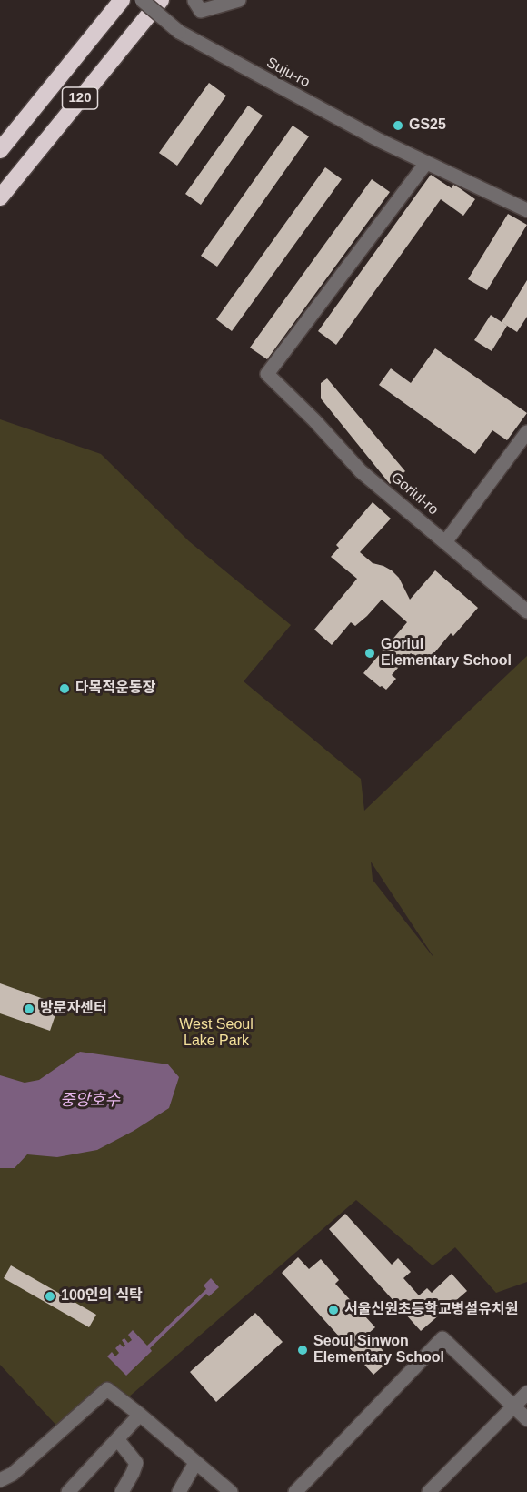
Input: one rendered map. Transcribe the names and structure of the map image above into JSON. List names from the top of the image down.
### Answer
{
  "streets": {
    "highway": ["120"],
    "street": ["Suju-ro", "Goriul-ro"]
  },
  "crossings": [
    ["Suju-ro", "Goriul-ro"]
  ],
  "water": ["중앙호수"],
  "parks": ["West Seoul Lake Park"],
  "places": [
    "GS25",
    "Goriul Elementary School",
    "다목적운동장",
    "방문자센터",
    "100인의 식탁",
    "서울신원초등학교병설유치원",
    "Seoul Sinwon Elementary School"
  ]
}
